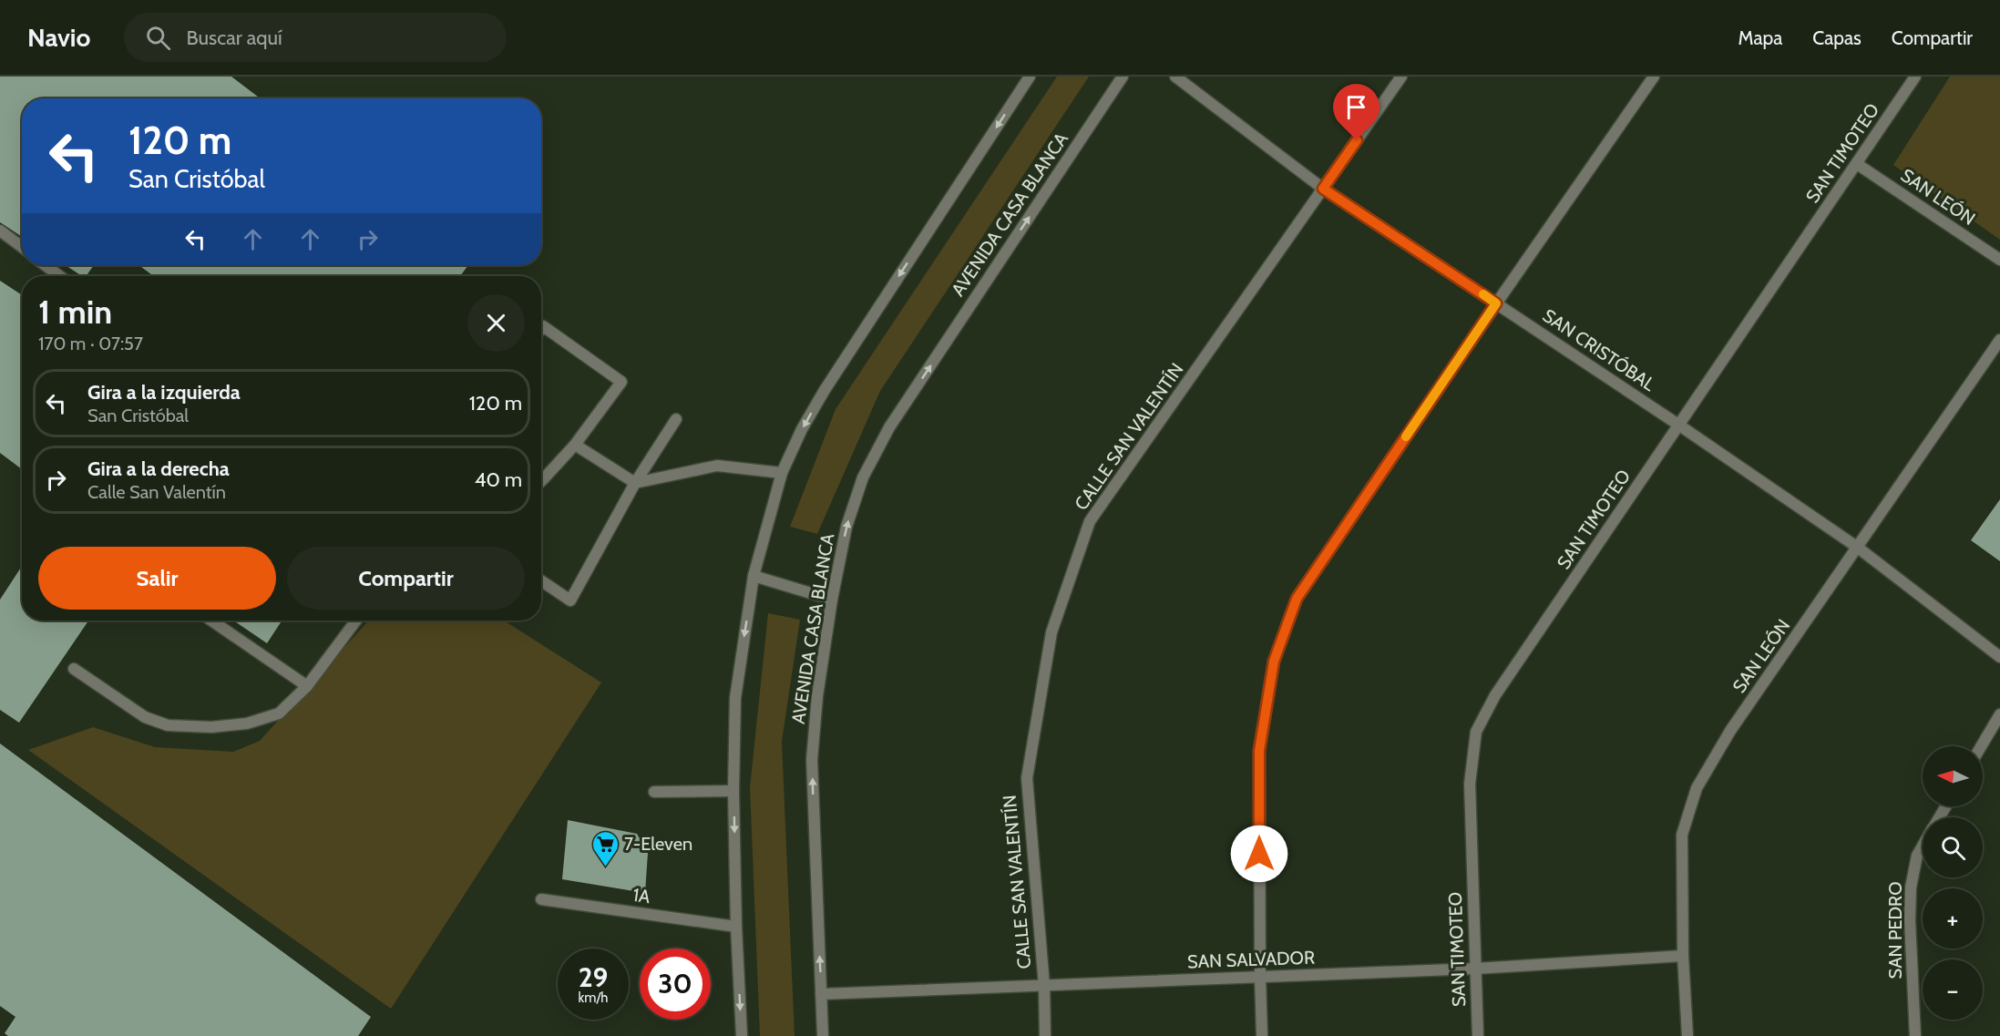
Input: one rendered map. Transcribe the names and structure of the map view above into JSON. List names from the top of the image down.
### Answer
{
  "streets": {
    "street": [
      "SAN TIMOTEO",
      "SAN LEÓN",
      "AVENIDA CASA BLANCA",
      "SAN CRISTÓBAL",
      "CALLE SAN VALENTÍN",
      "1A",
      "SAN PEDRO",
      "SAN SALVADOR"
    ]
  },
  "crossings": [
    ["SAN TIMOTEO", "SAN LEÓN"],
    ["SAN TIMOTEO", "SAN CRISTÓBAL"],
    ["SAN TIMOTEO", "SAN SALVADOR"],
    ["SAN LEÓN", "SAN CRISTÓBAL"],
    ["SAN LEÓN", "SAN SALVADOR"],
    ["AVENIDA CASA BLANCA", "SAN SALVADOR"],
    ["SAN CRISTÓBAL", "CALLE SAN VALENTÍN"],
    ["CALLE SAN VALENTÍN", "SAN SALVADOR"]
  ],
  "places": {
    "supermarket": ["7-Eleven"]
  },
  "north": "left",
  "page": {
    "header": "Navio",
    "search": "Buscar aquí",
    "nav": ["Mapa", "Capas", "Compartir"],
    "turn": ["120 m", "San Cristóbal"],
    "heading": ["1 min", "170 m · 07:57"],
    "list": [
      {
        "name": "Gira a la izquierda",
        "note": "San Cristóbal",
        "value": "120 m"
      },
      {
        "name": "Gira a la derecha",
        "note": "Calle San Valentín",
        "value": "40 m"
      }
    ],
    "buttons": ["Salir", "Compartir"],
    "map_buttons": ["+", "−"],
    "speed": "29 km/h",
    "limit": "30"
  }
}
